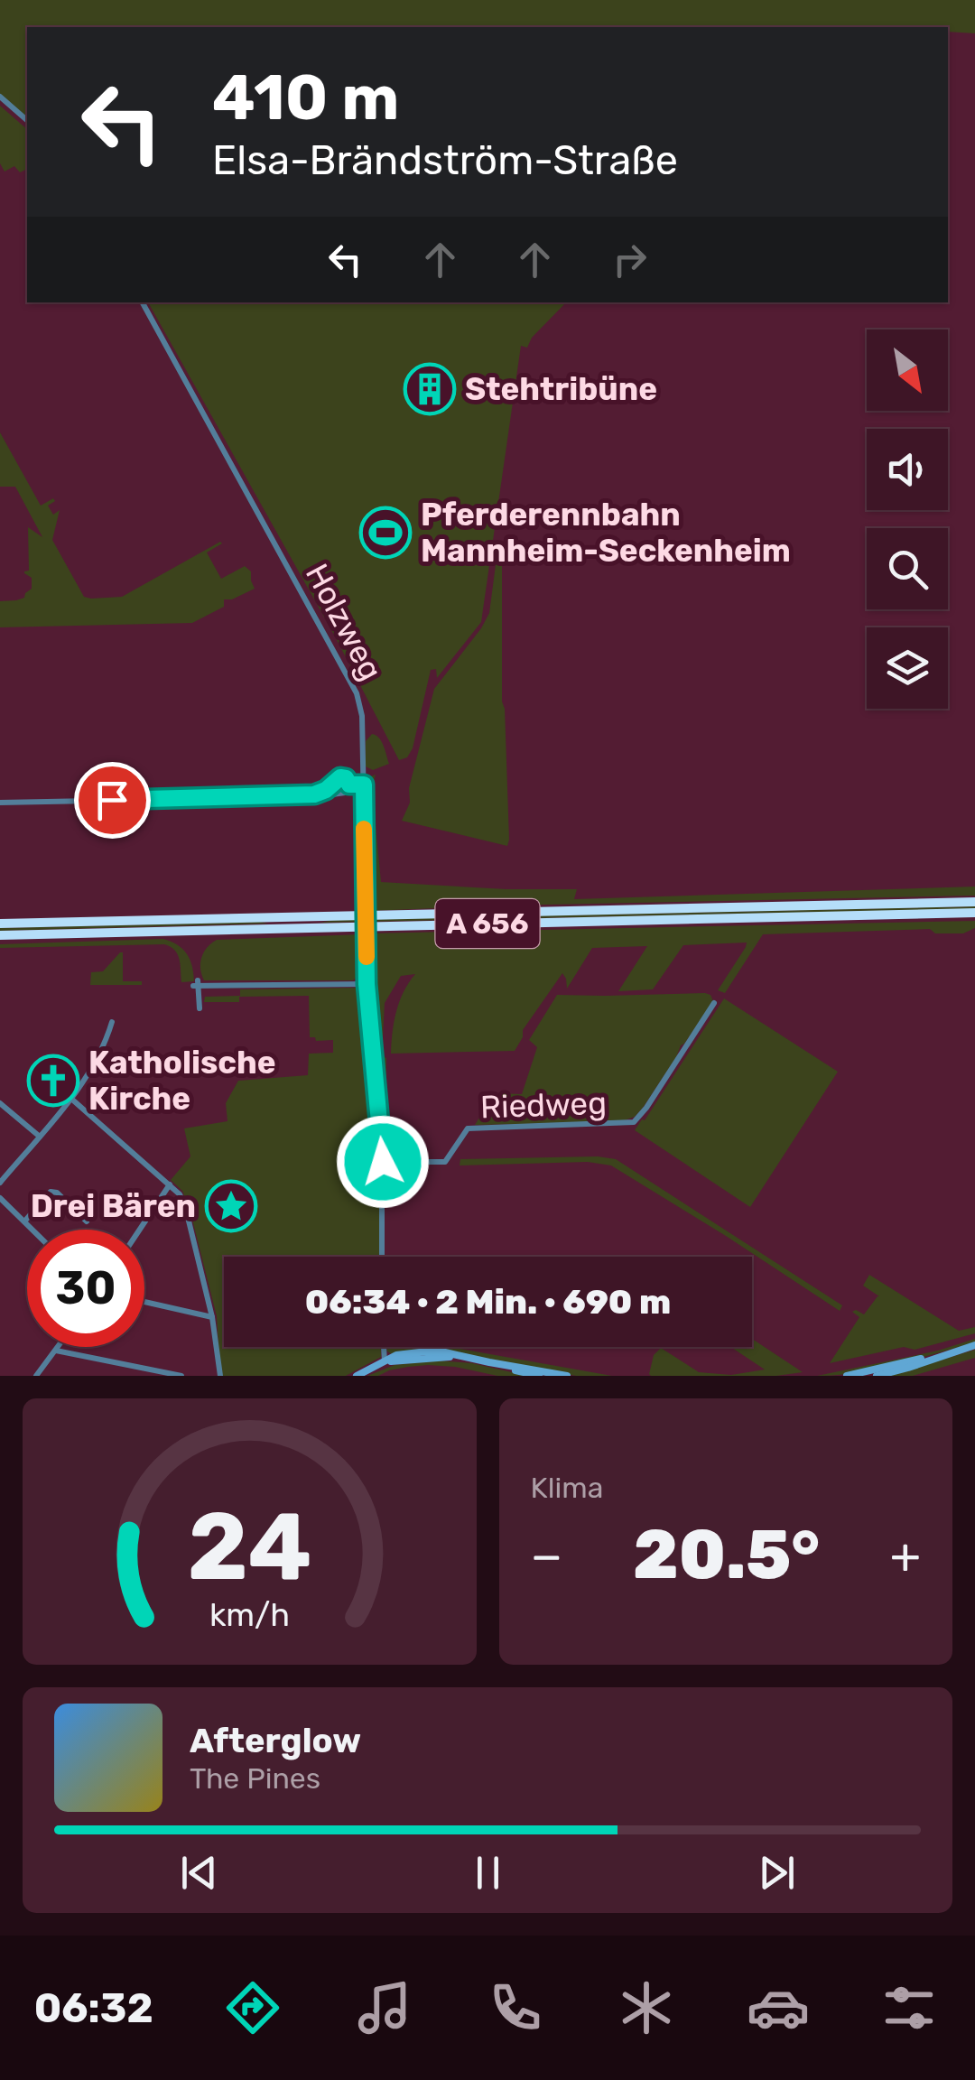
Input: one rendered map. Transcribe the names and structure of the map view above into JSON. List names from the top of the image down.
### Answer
{
  "streets": {
    "highway": ["A 656"],
    "street": ["Holzweg", "Riedweg"]
  },
  "crossings": [
    ["Holzweg", "Riedweg"]
  ],
  "places": {
    "building": ["Stehtribüne"],
    "sports": ["Pferderennbahn Mannheim-Seckenheim"],
    "church": ["Katholische Kirche"],
    "place": ["Drei Bären"]
  },
  "north": "bottom right",
  "page": {
    "turn": ["410 m", "Elsa-Brändström-Straße"],
    "limit": "30",
    "trip": "06:34 · 2 Min. · 690 m",
    "tile": "Klima",
    "heat": ["−", "20.5°", "+"],
    "song": ["Afterglow", "The Pines"],
    "tabs": "06:32",
    "gauge": ["24", "km/h"]
  }
}
